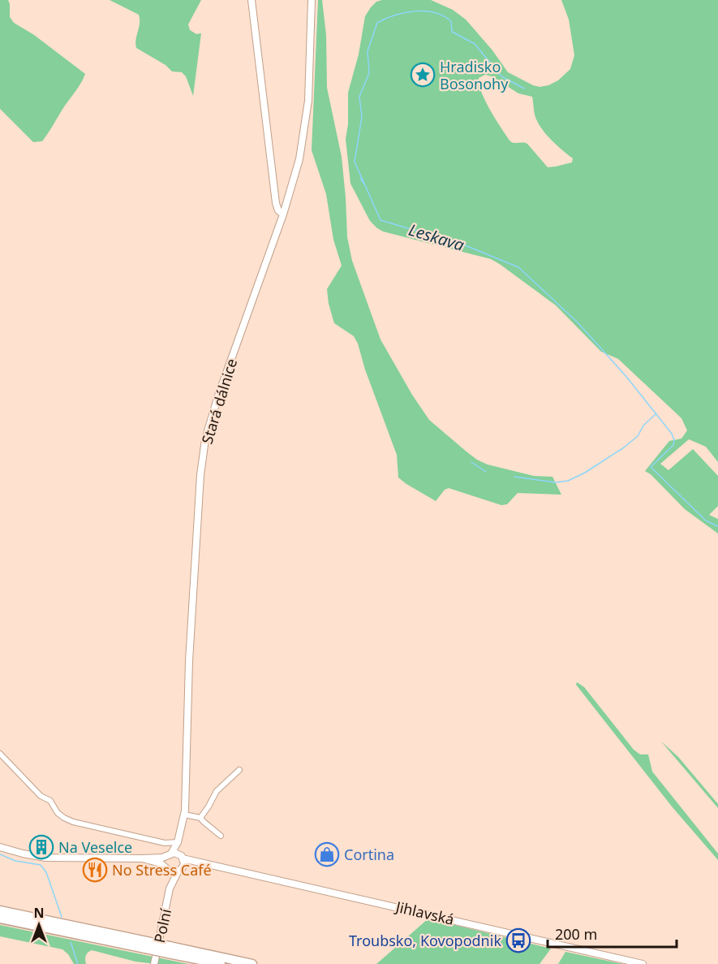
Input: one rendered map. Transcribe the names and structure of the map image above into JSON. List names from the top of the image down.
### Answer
{
  "streets": {
    "main road": ["Stará dálnice", "Jihlavská", "Polní"]
  },
  "crossings": [
    ["Stará dálnice", "Jihlavská"],
    ["Stará dálnice", "Polní"],
    ["Jihlavská", "Polní"]
  ],
  "water": ["Leskava"],
  "places": {
    "place": ["Hradisko Bosonohy"],
    "building": ["Na Veselce"],
    "shop": ["Cortina"],
    "restaurant": ["No Stress Café"],
    "bus stop": ["Troubsko, Kovopodnik"]
  },
  "scale_bar": "200 m",
  "north": "top"
}
